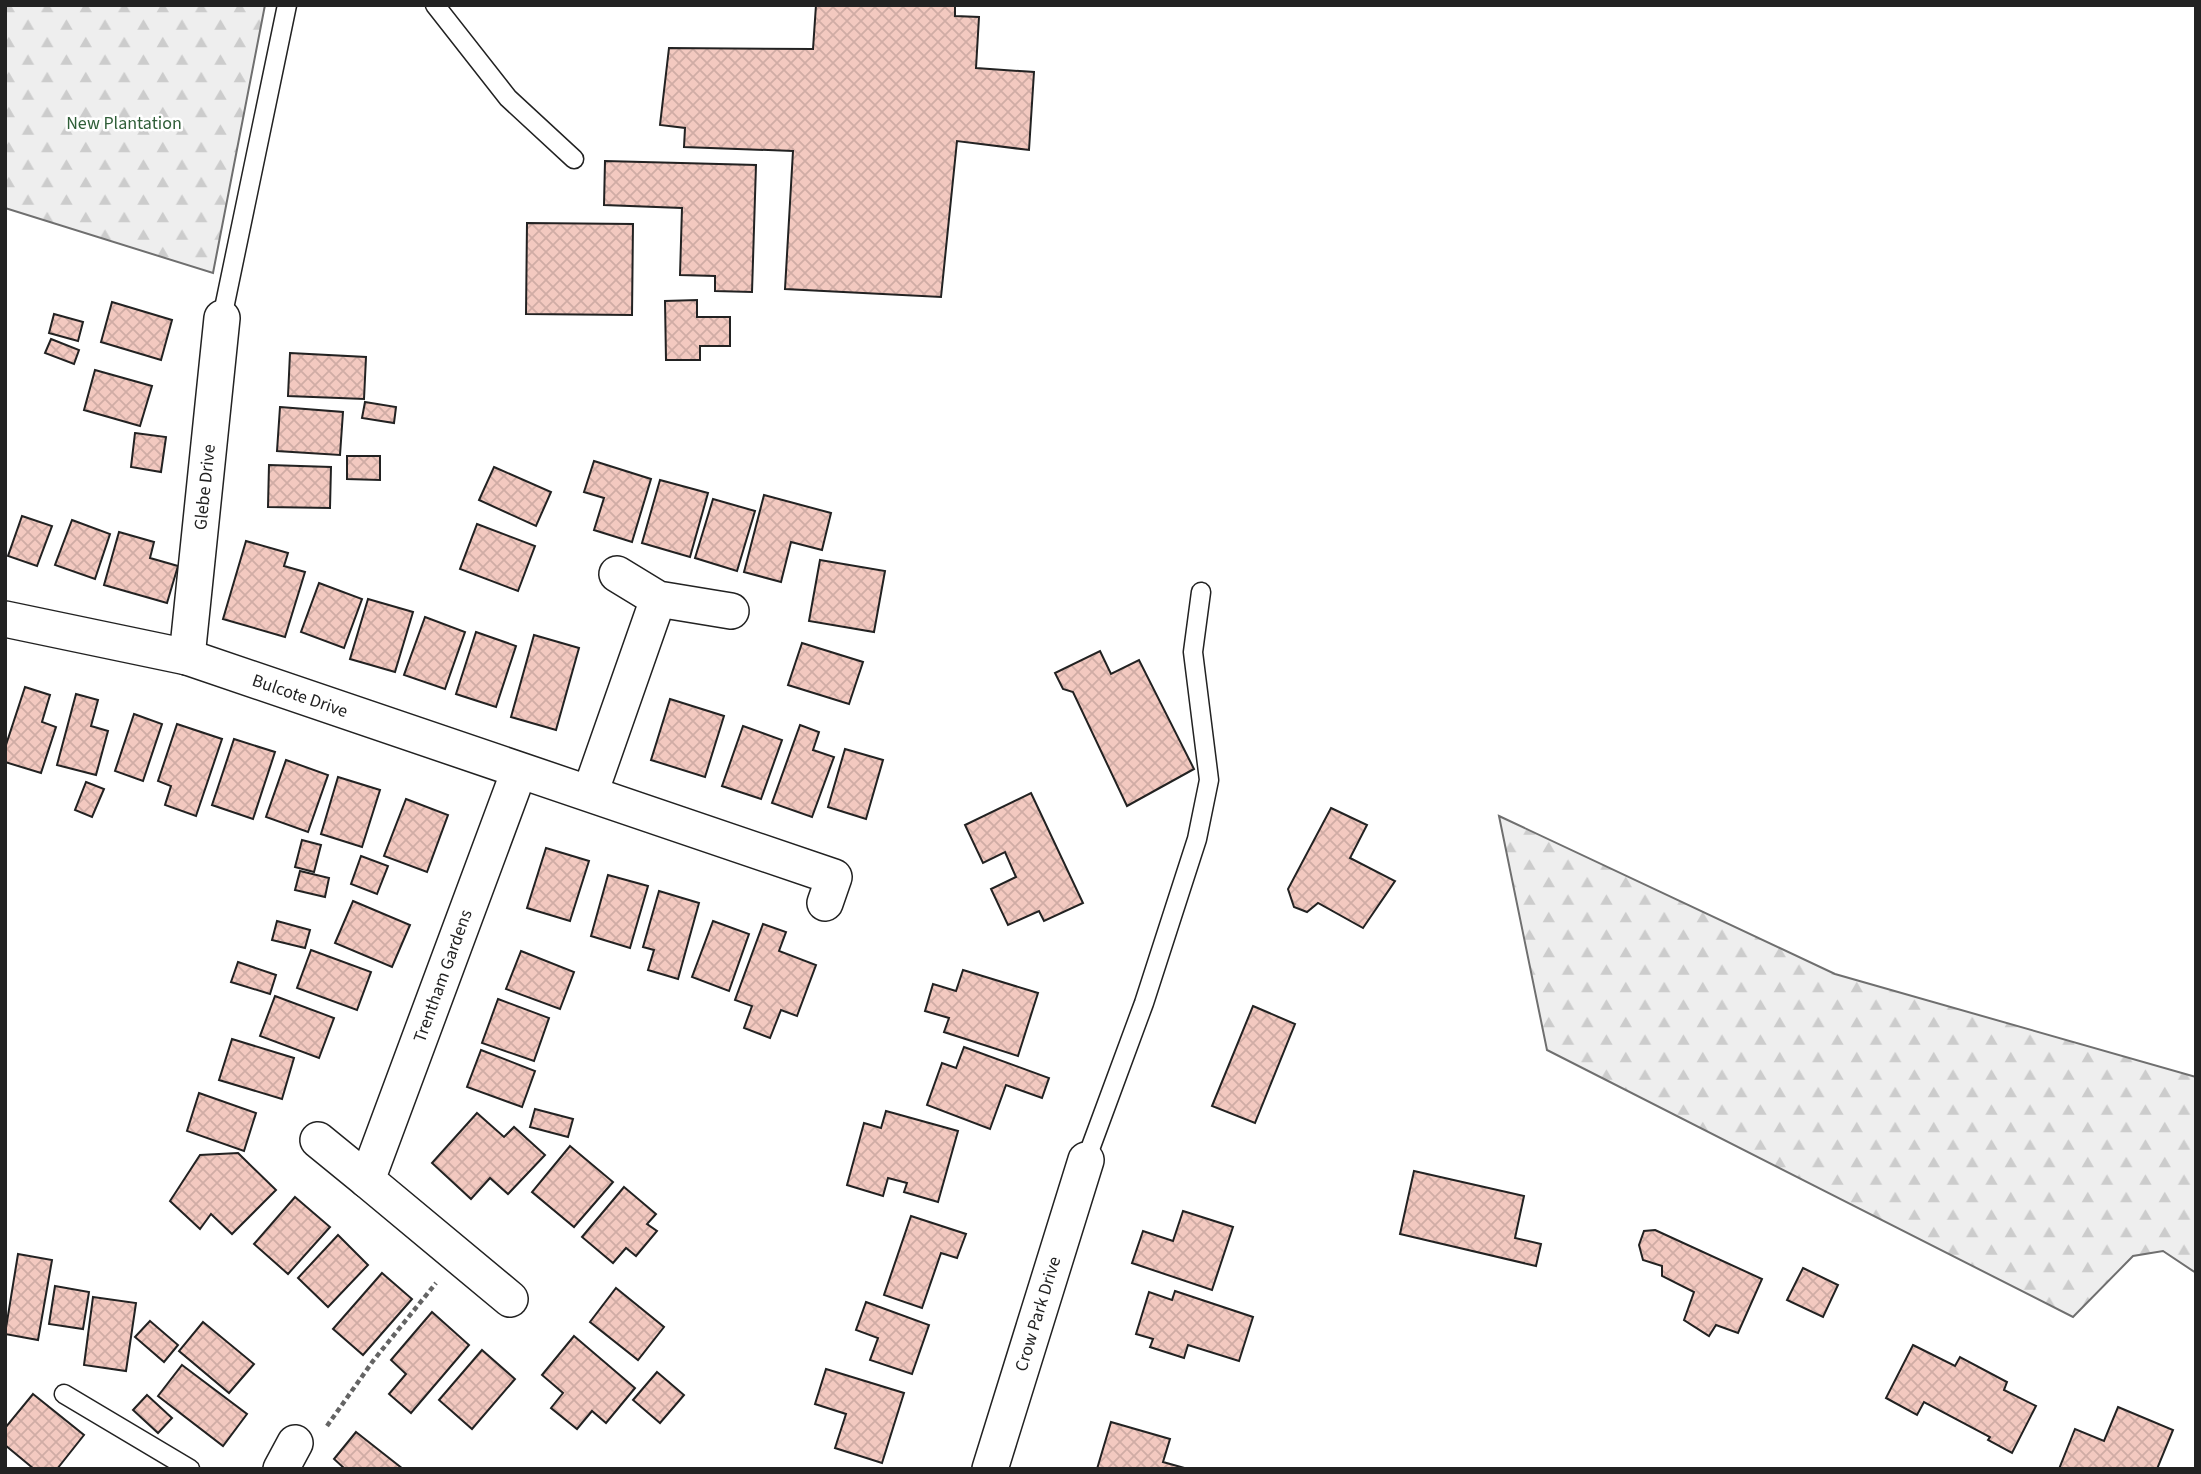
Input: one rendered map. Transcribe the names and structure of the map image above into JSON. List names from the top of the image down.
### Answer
{
  "streets": {
    "street": [
      "Glebe Drive",
      "Bulcote Drive",
      "Trentham Gardens",
      "Crow Park Drive"
    ]
  },
  "crossings": [
    ["Glebe Drive", "Bulcote Drive"],
    ["Bulcote Drive", "Trentham Gardens"]
  ],
  "parks": ["New Plantation"]
}
